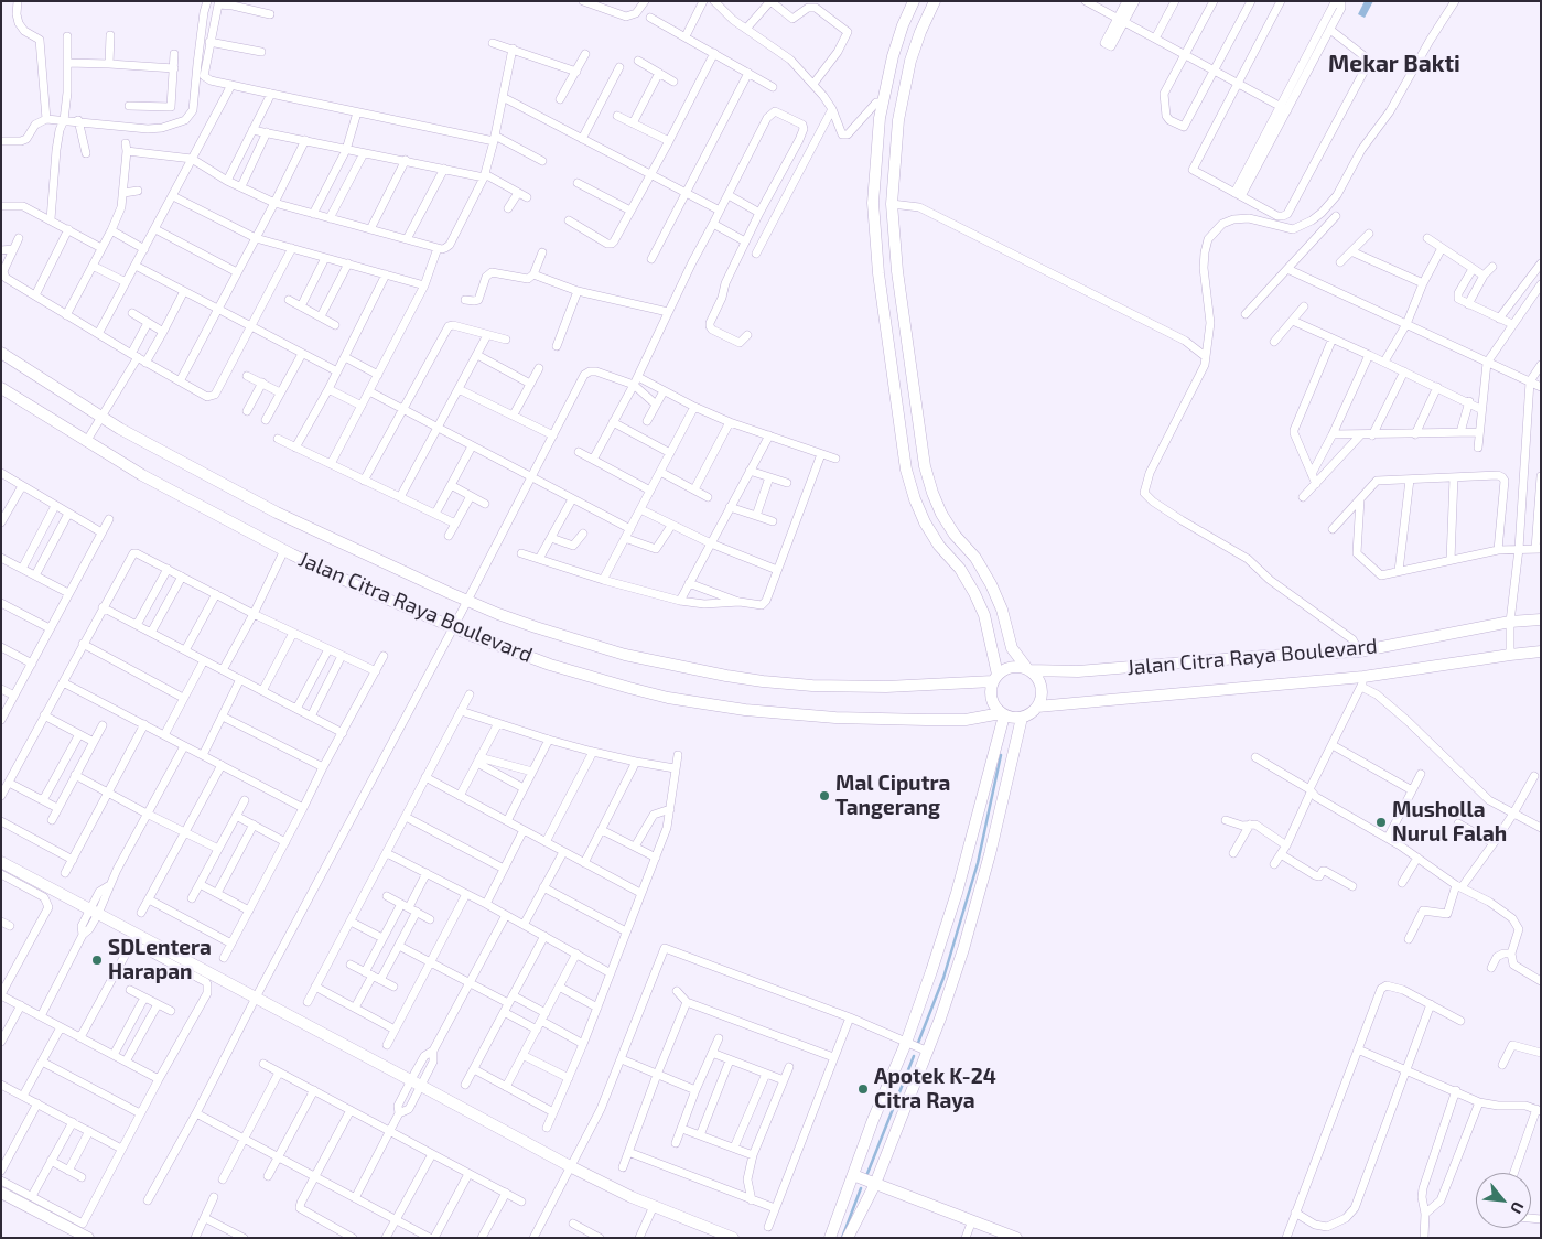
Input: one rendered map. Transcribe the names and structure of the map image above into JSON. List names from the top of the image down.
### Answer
{
  "streets": {
    "street": ["Jalan Citra Raya Boulevard"]
  },
  "districts": ["Mekar Bakti"],
  "places": [
    "Mal Ciputra Tangerang",
    "Musholla Nurul Falah",
    "SDLentera Harapan",
    "Apotek K-24 Citra Raya"
  ],
  "north": "bottom right"
}
